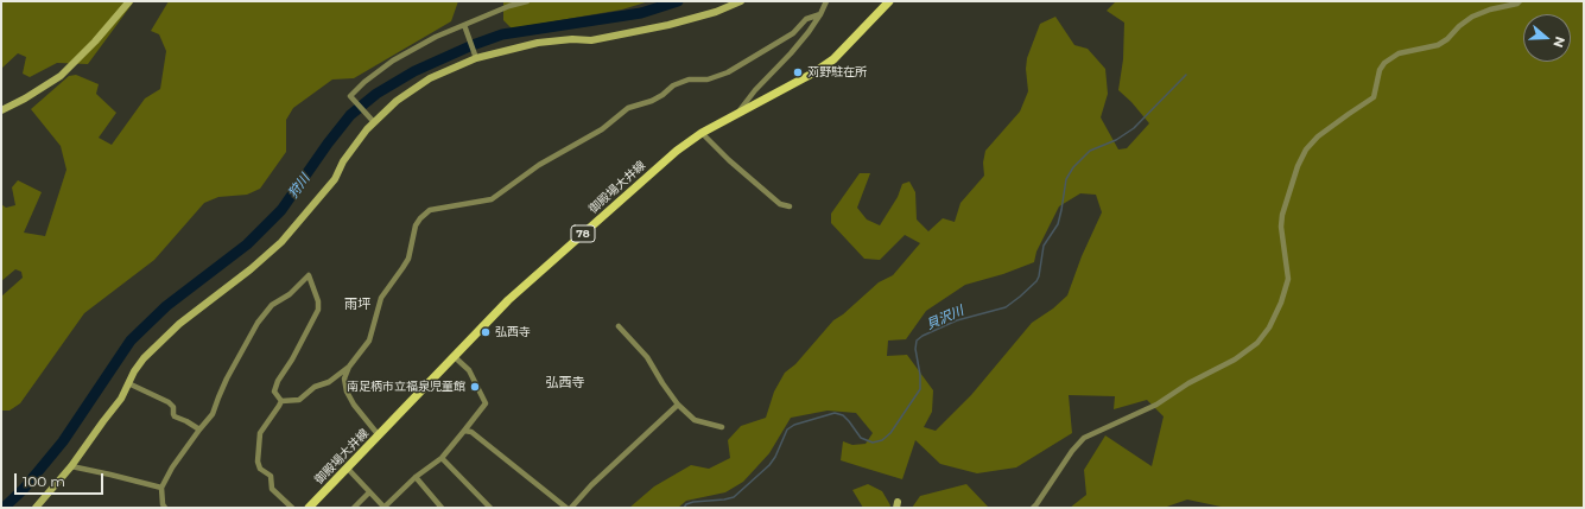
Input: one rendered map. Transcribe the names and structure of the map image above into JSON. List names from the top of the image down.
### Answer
{
  "streets": {
    "main road": ["御殿場大井線", "78"]
  },
  "districts": ["雨坪", "弘西寺"],
  "water": ["狩川", "貝沢川"],
  "places": ["苅野駐在所", "弘西寺", "南足柄市立福泉児童館"],
  "scale_bar": "100 m",
  "north": "right"
}
